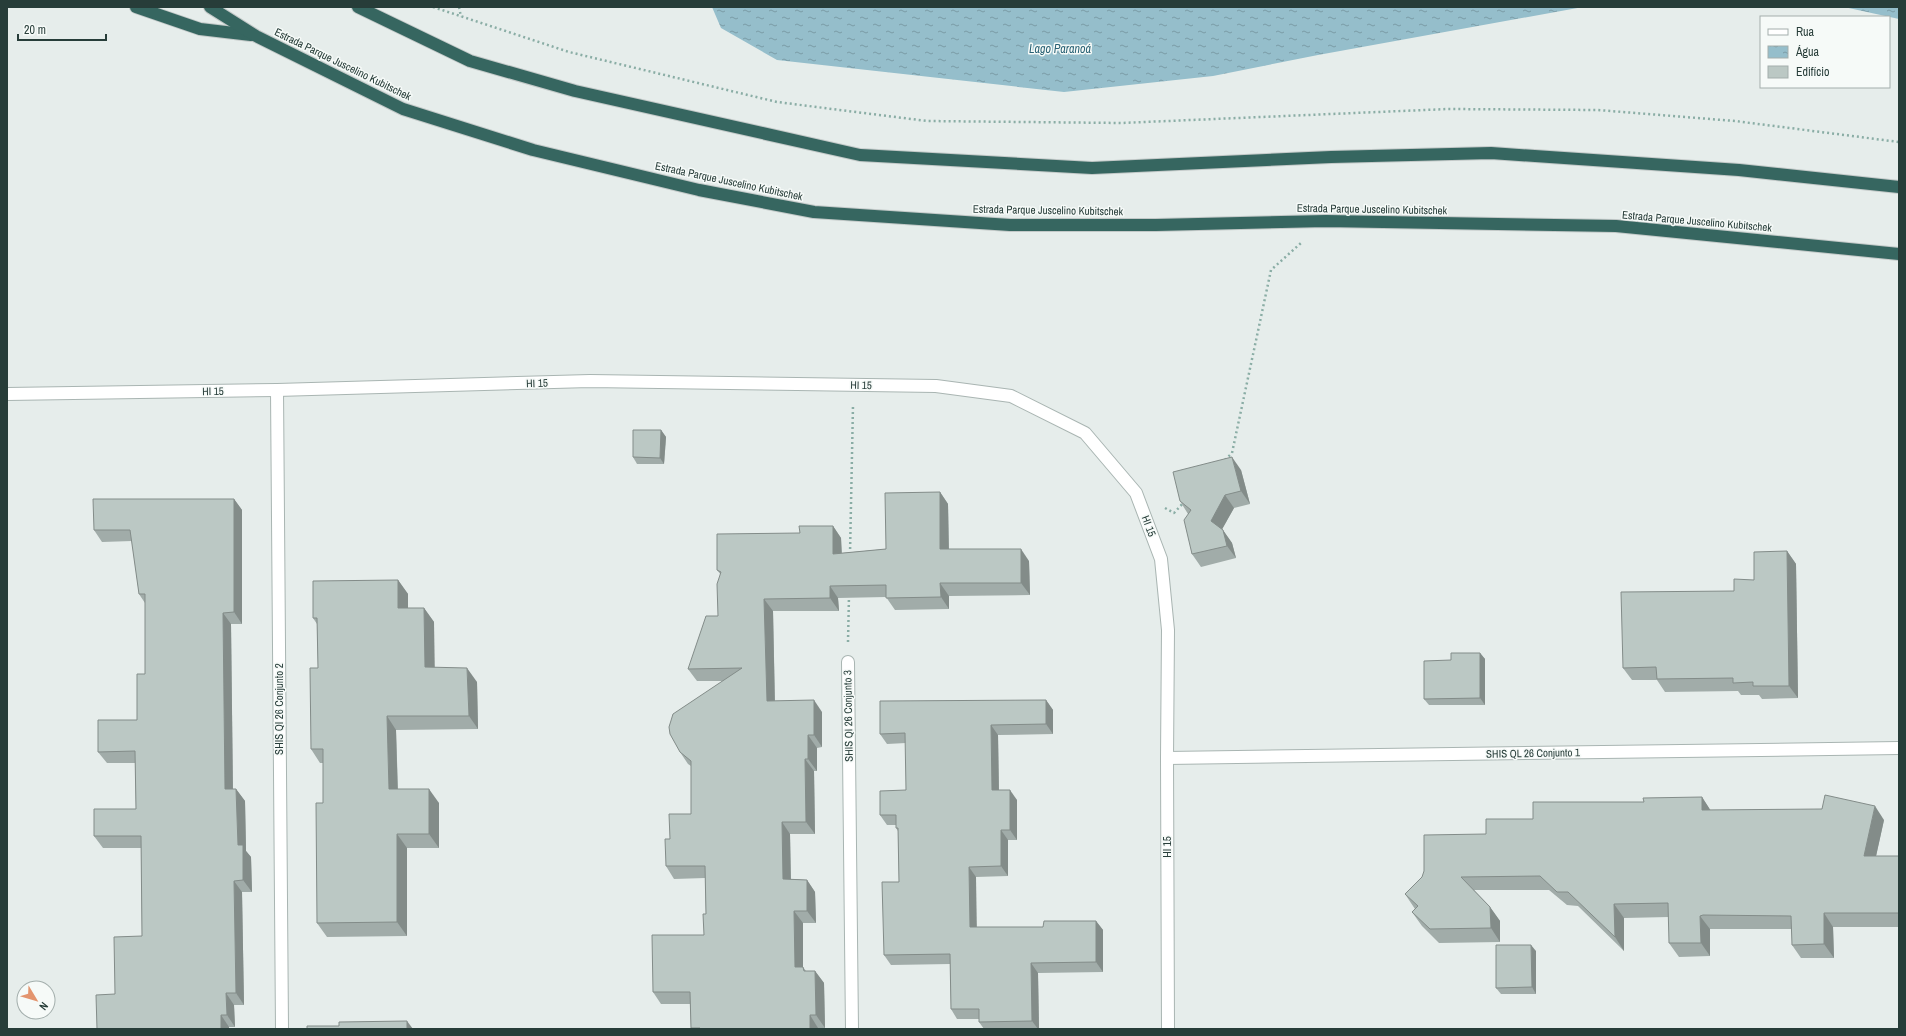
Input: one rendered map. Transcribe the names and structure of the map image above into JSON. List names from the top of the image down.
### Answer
{
  "streets": {
    "highway": ["Estrada Parque Juscelino Kubitschek"],
    "street": [
      "HI 15",
      "SHIS QI 26 Conjunto 2",
      "SHIS QI 26 Conjunto 3",
      "SHIS QL 26 Conjunto 1"
    ]
  },
  "crossings": [
    ["HI 15", "SHIS QI 26 Conjunto 2"],
    ["HI 15", "SHIS QL 26 Conjunto 1"]
  ],
  "water": ["Lago Paranoá"],
  "legend": ["Rua", "Água", "Edifício"],
  "scale_bar": "20 m",
  "north": "bottom right"
}
